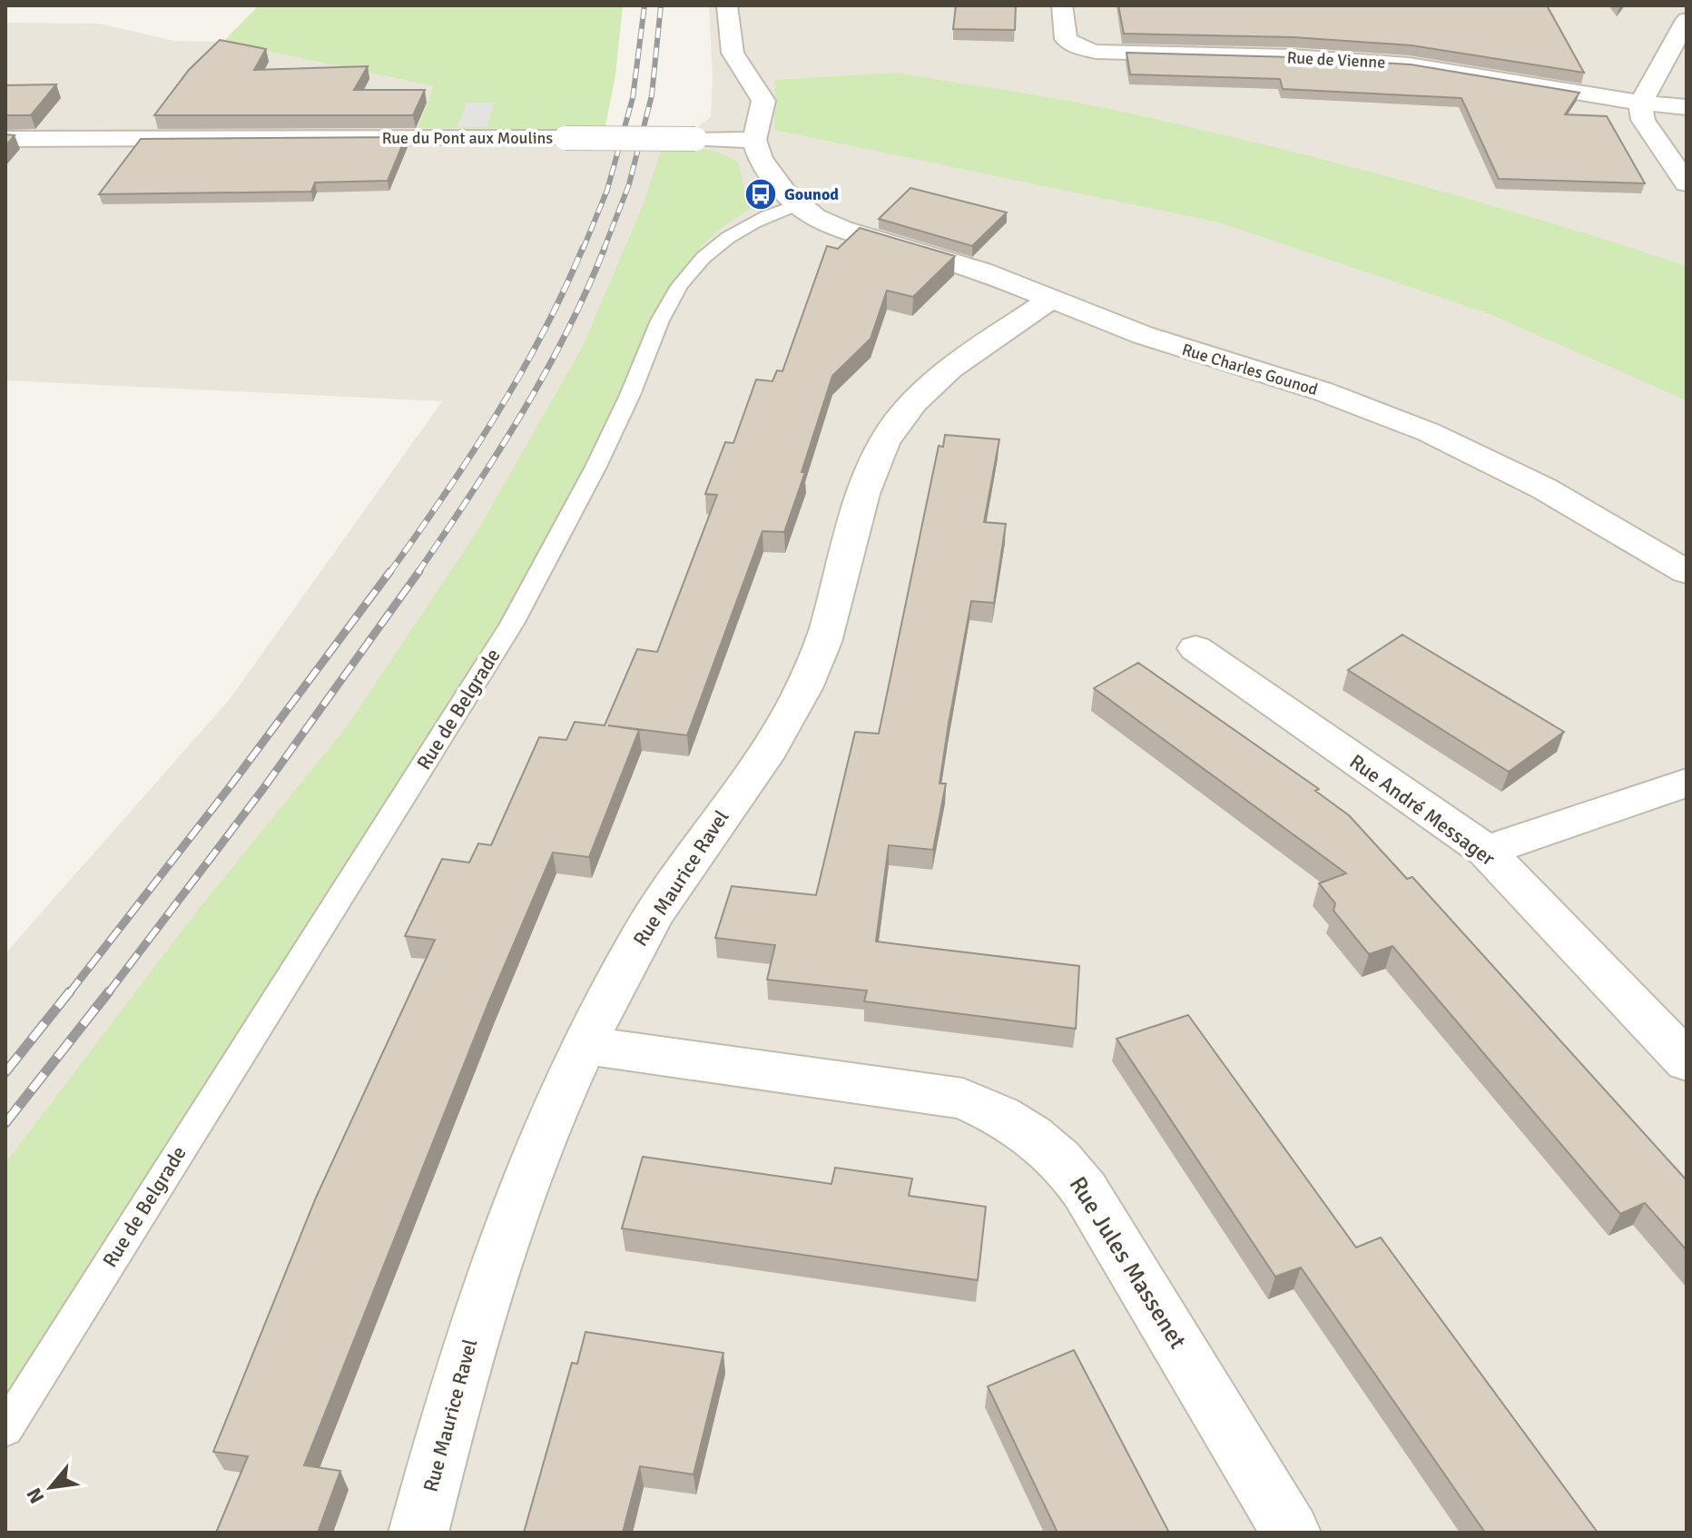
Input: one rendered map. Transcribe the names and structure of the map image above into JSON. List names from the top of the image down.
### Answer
{
  "streets": {
    "street": [
      "Rue de Vienne",
      "Rue du Pont aux Moulins",
      "Rue Charles Gounod",
      "Rue André Messager",
      "Rue Maurice Ravel",
      "Rue Jules Massenet"
    ],
    "lane": ["Rue de Belgrade"]
  },
  "crossings": [
    ["Rue Charles Gounod", "Rue de Belgrade"],
    ["Rue Charles Gounod", "Rue Maurice Ravel"],
    ["Rue Maurice Ravel", "Rue Jules Massenet"]
  ],
  "places": {
    "bus stop": ["Gounod"]
  },
  "north": "bottom left"
}
